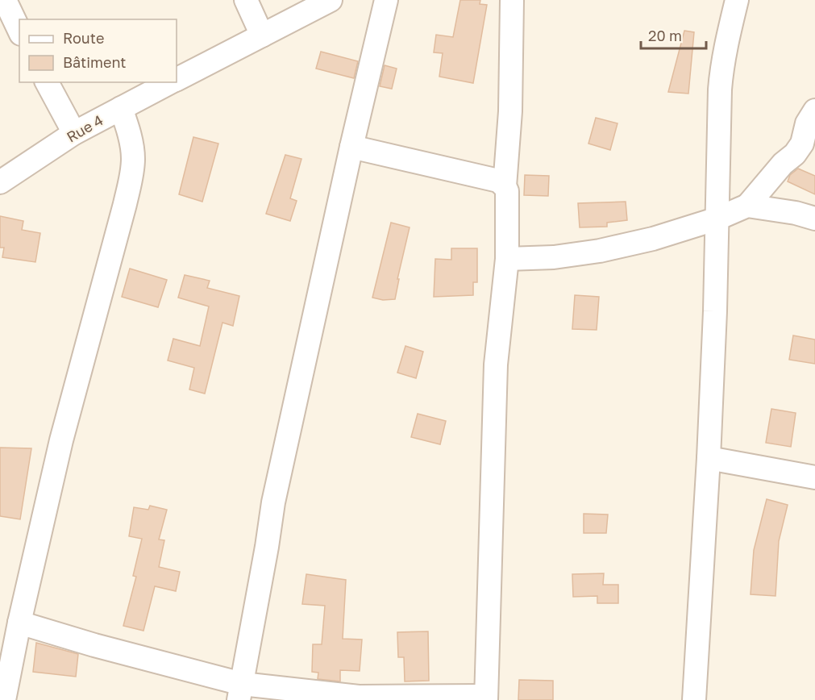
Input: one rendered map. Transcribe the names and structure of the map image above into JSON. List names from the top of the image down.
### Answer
{
  "streets": {
    "street": ["Rue 4"]
  },
  "legend": ["Route", "Bâtiment"],
  "scale_bar": "20 m"
}
